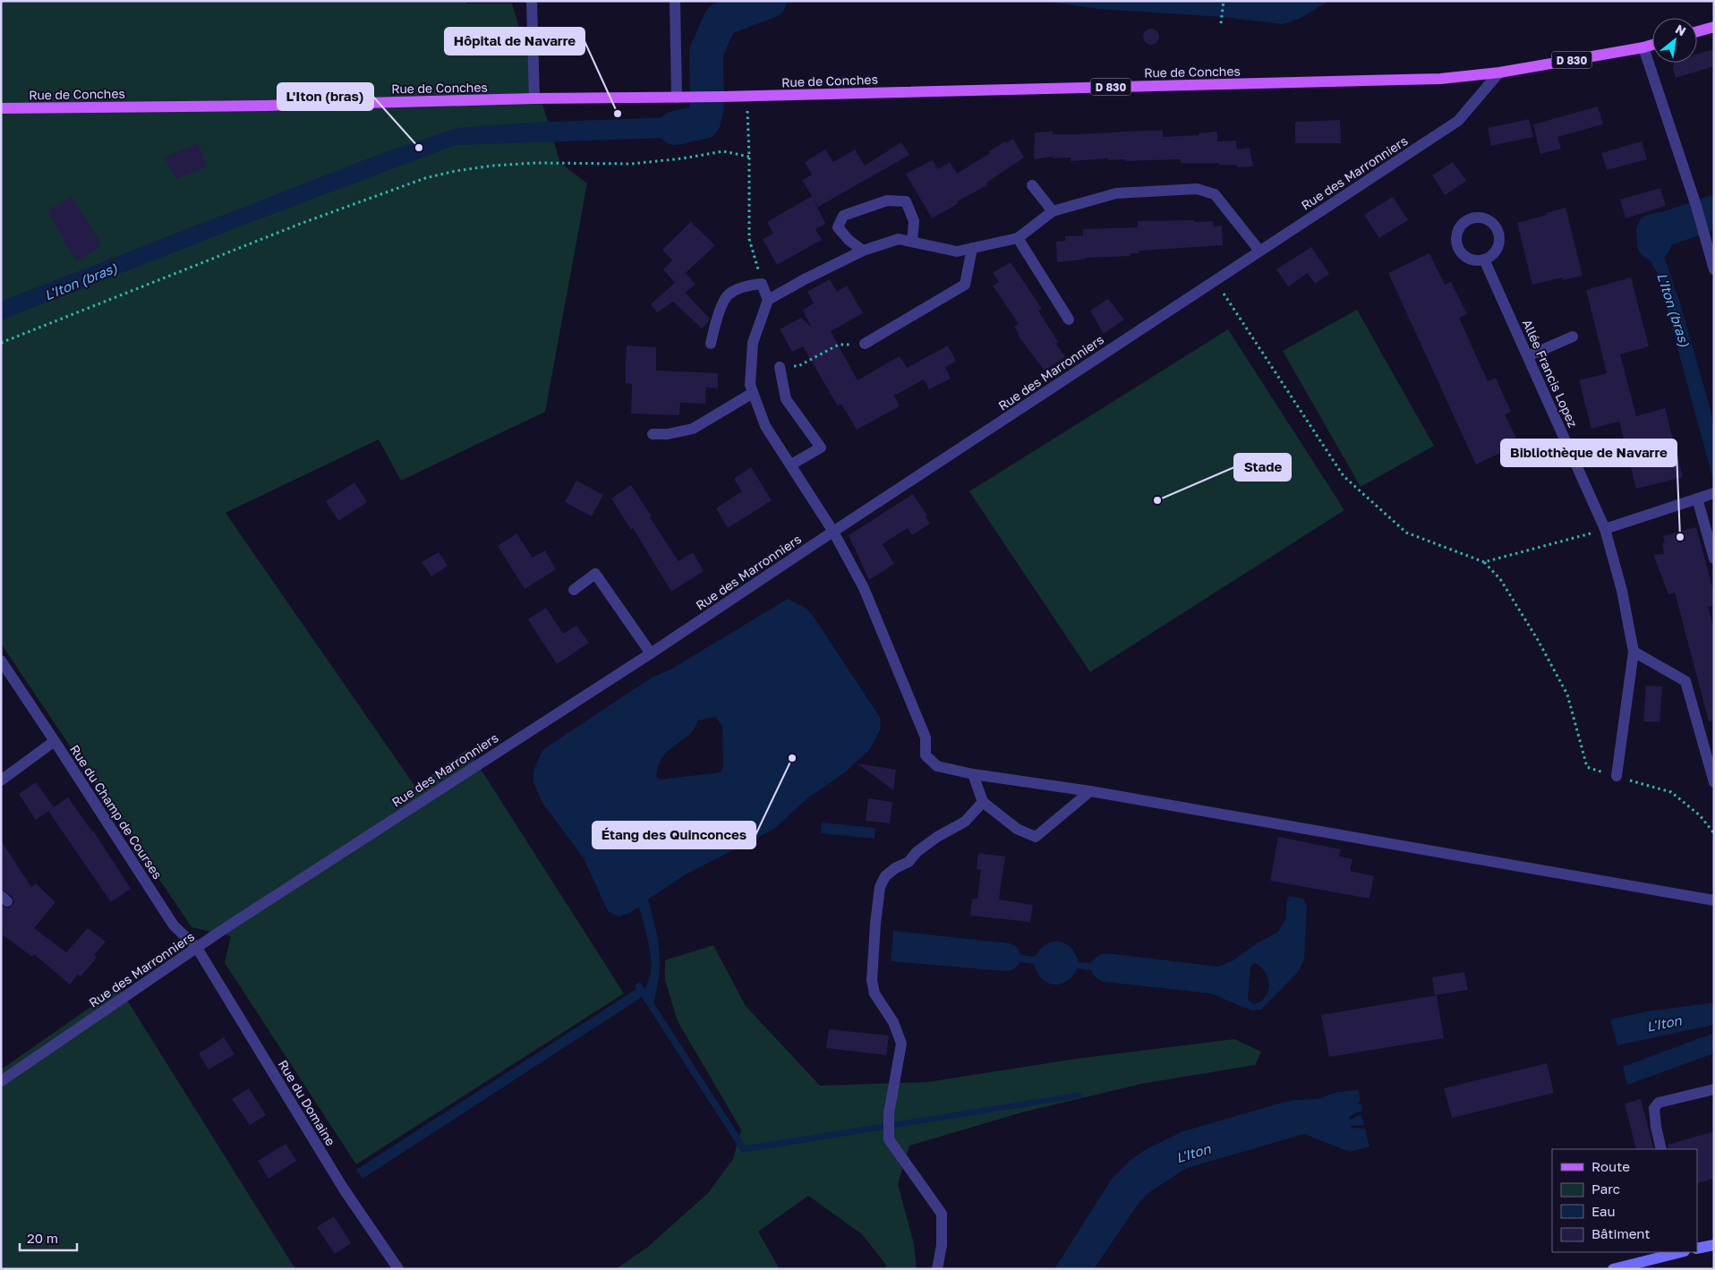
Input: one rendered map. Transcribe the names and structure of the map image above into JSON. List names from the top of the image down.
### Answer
{
  "streets": {
    "main road": ["D 830", "Rue de Conches"],
    "street": [
      "Rue des Marronniers",
      "Allée Francis Lopez",
      "Rue du Champ de Courses",
      "Rue du Domaine"
    ]
  },
  "crossings": [
    ["Rue de Conches", "Rue des Marronniers"],
    ["Rue des Marronniers", "Rue du Champ de Courses"],
    ["Rue des Marronniers", "Rue du Domaine"],
    ["Rue du Champ de Courses", "Rue du Domaine"]
  ],
  "water": ["L'Iton (bras)", "L'Iton"],
  "places": [
    "Hôpital de Navarre",
    "L'Iton (bras)",
    "Stade",
    "Bibliothèque de Navarre",
    "Étang des Quinconces"
  ],
  "legend": [
    "Route",
    "Parc",
    "Eau",
    "Bâtiment"
  ],
  "scale_bar": "20 m",
  "north": "top right"
}
